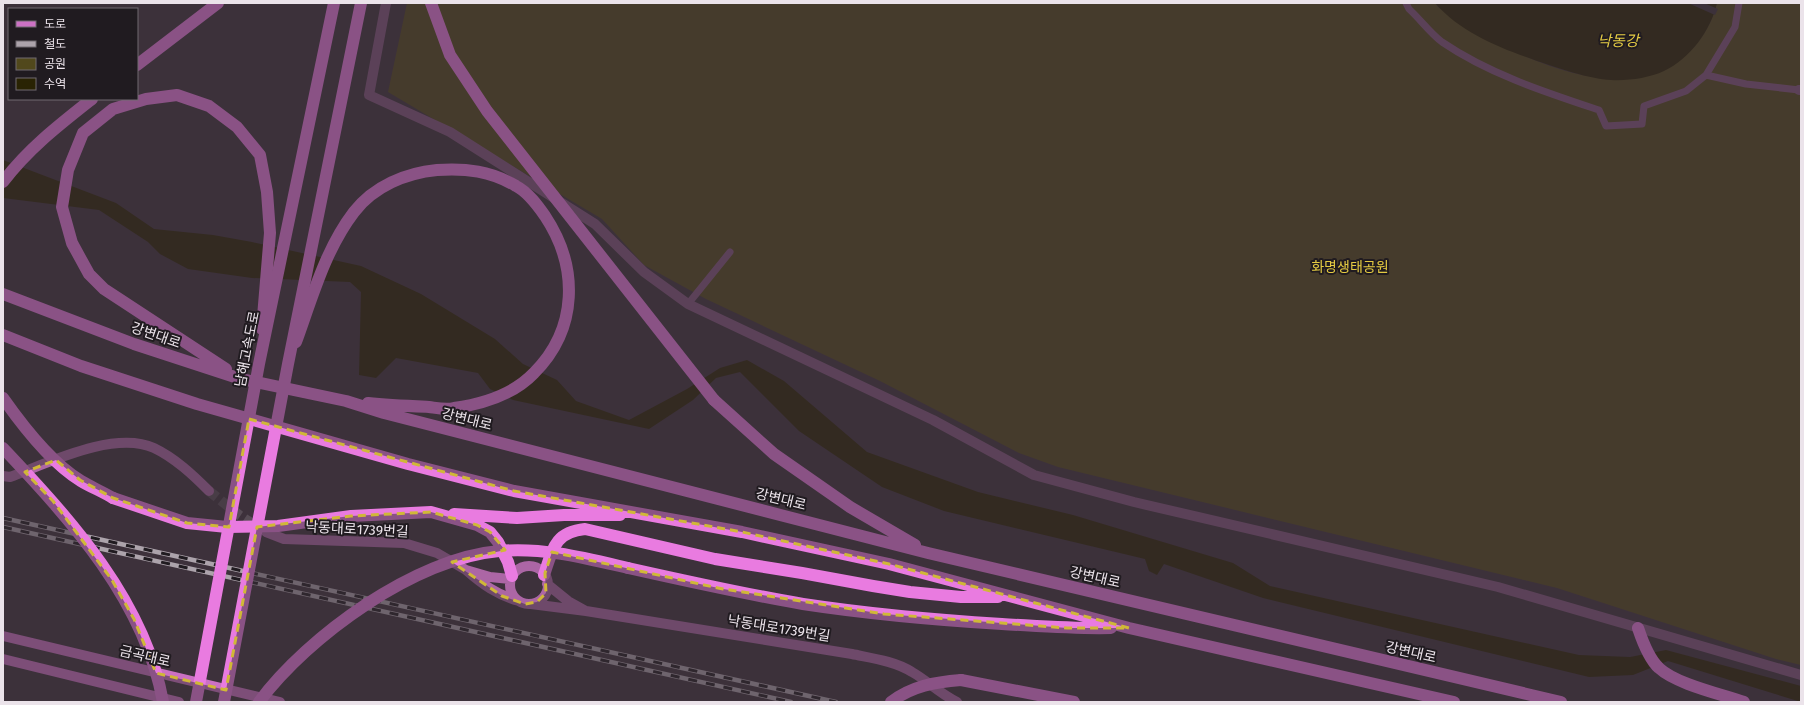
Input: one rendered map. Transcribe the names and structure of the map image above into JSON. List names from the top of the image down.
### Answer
{
  "streets": {
    "highway": ["강변대로", "남해고속도로"],
    "main road": ["금곡대로"],
    "street": ["낙동대로1739번길"]
  },
  "water": ["낙동강"],
  "parks": ["화명생태공원"],
  "legend": [
    "도로",
    "철도",
    "공원",
    "수역"
  ]
}
